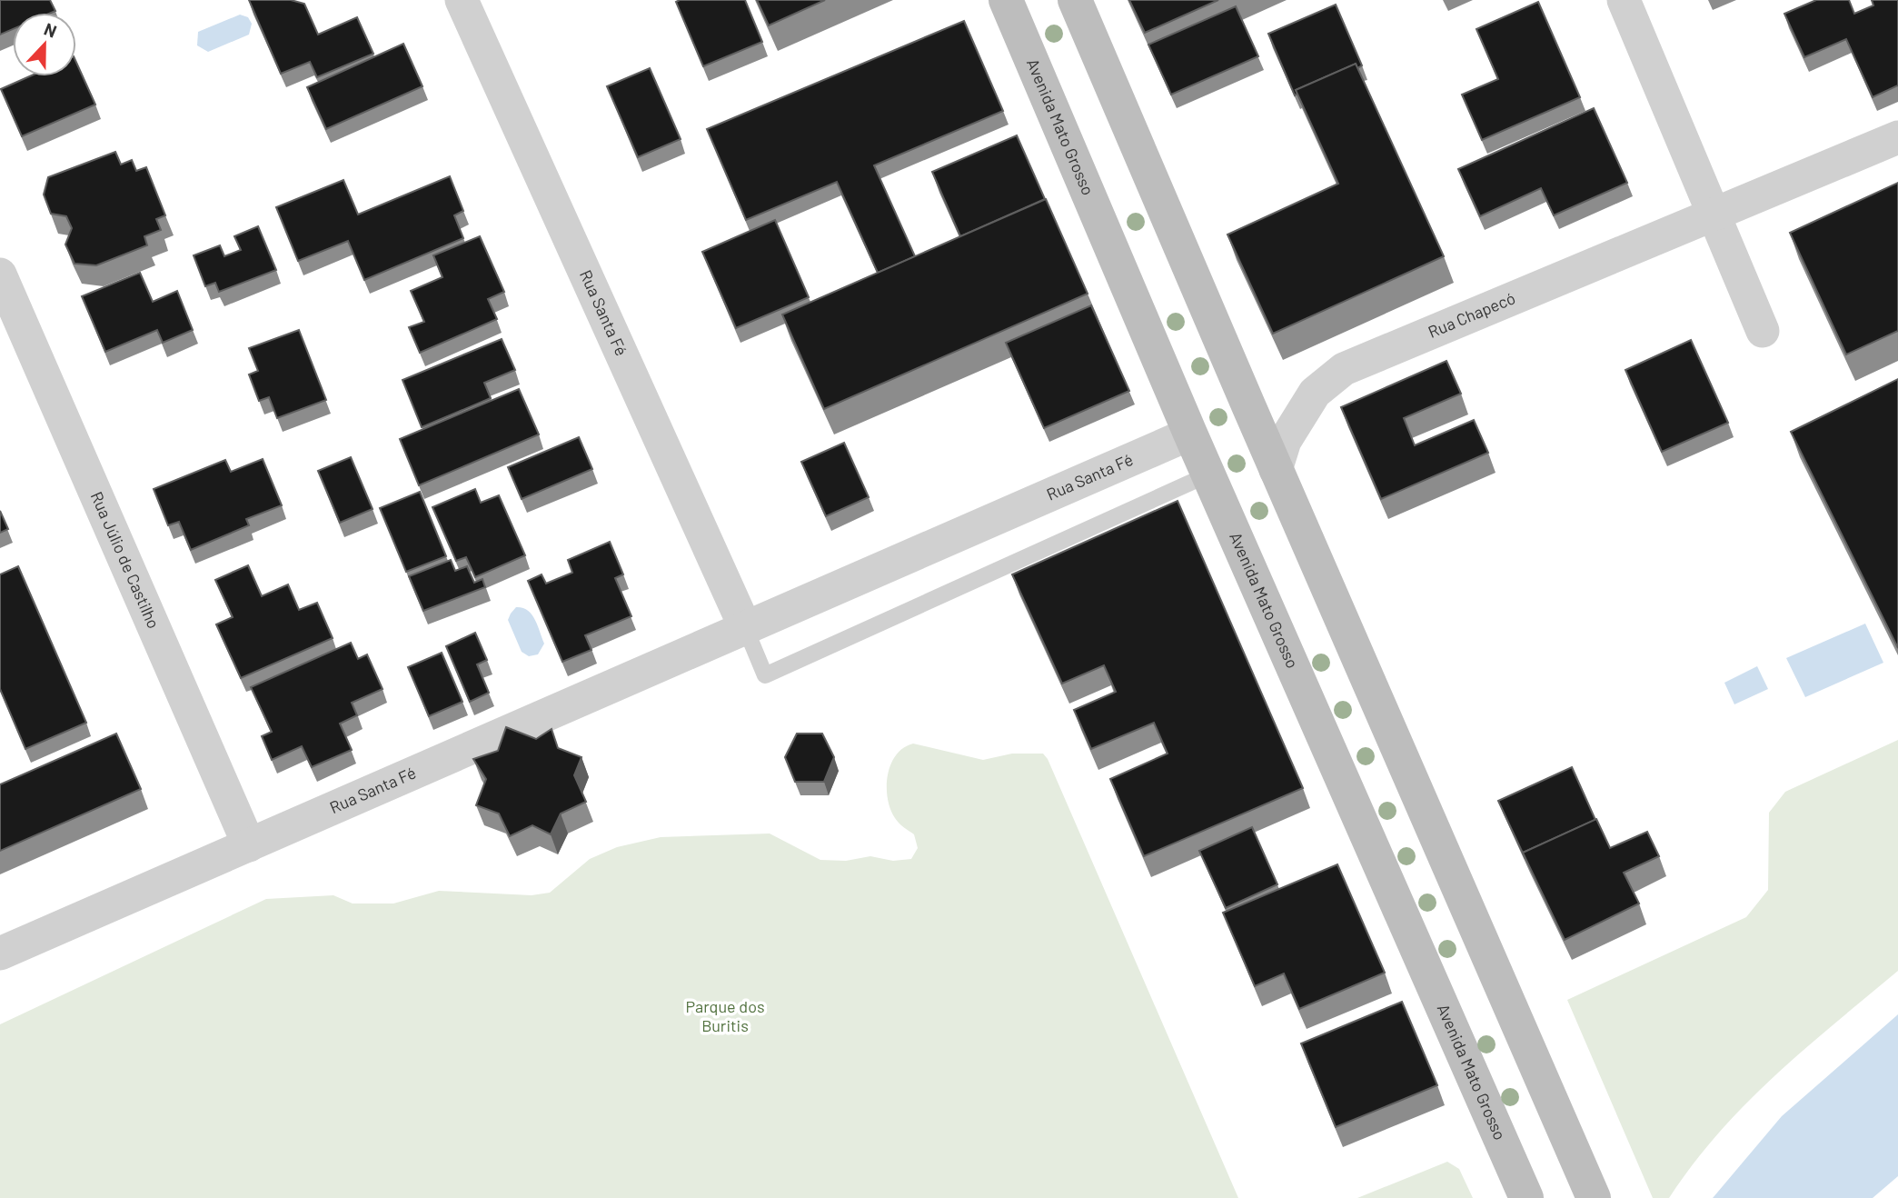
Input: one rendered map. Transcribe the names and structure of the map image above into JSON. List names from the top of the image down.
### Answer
{
  "streets": {
    "main road": ["Avenida Mato Grosso"],
    "street": ["Rua Santa Fé", "Rua Chapecó", "Rua Júlio de Castilho"]
  },
  "crossings": [
    ["Avenida Mato Grosso", "Rua Santa Fé"],
    ["Rua Santa Fé", "Rua Júlio de Castilho"]
  ],
  "parks": ["Parque dos Buritis"],
  "north": "top"
}
